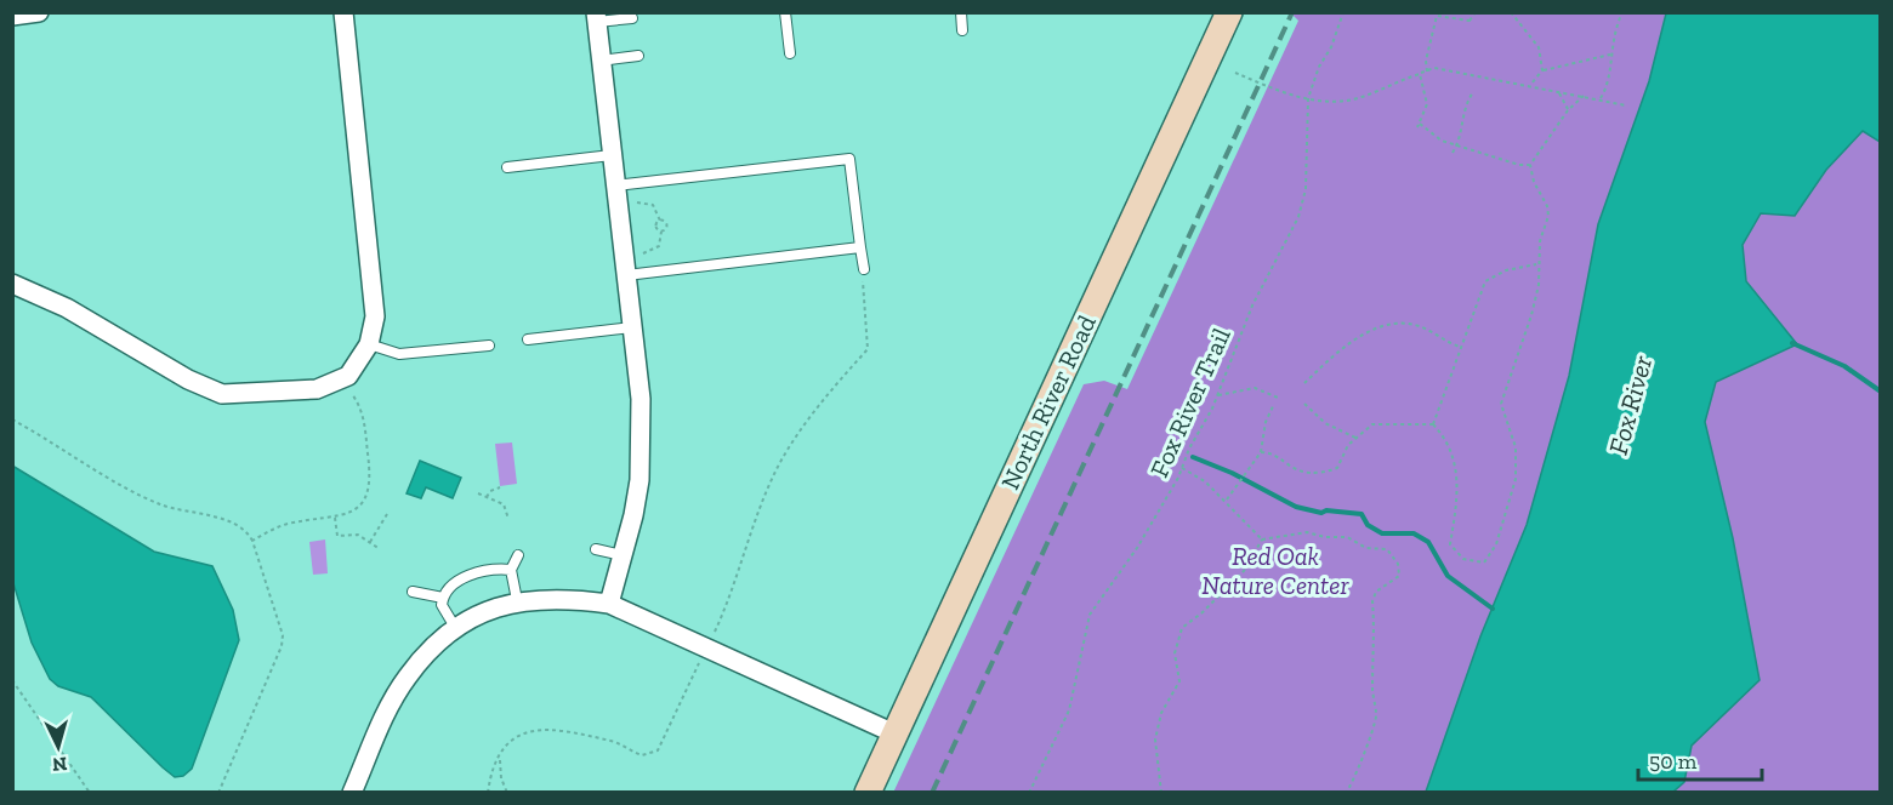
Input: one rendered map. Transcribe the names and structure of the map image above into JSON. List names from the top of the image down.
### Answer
{
  "streets": {
    "main road": ["North River Road"],
    "path": ["Fox River Trail"]
  },
  "water": ["Fox River"],
  "parks": ["Red Oak Nature Center"],
  "scale_bar": "50 m",
  "north": "bottom"
}
